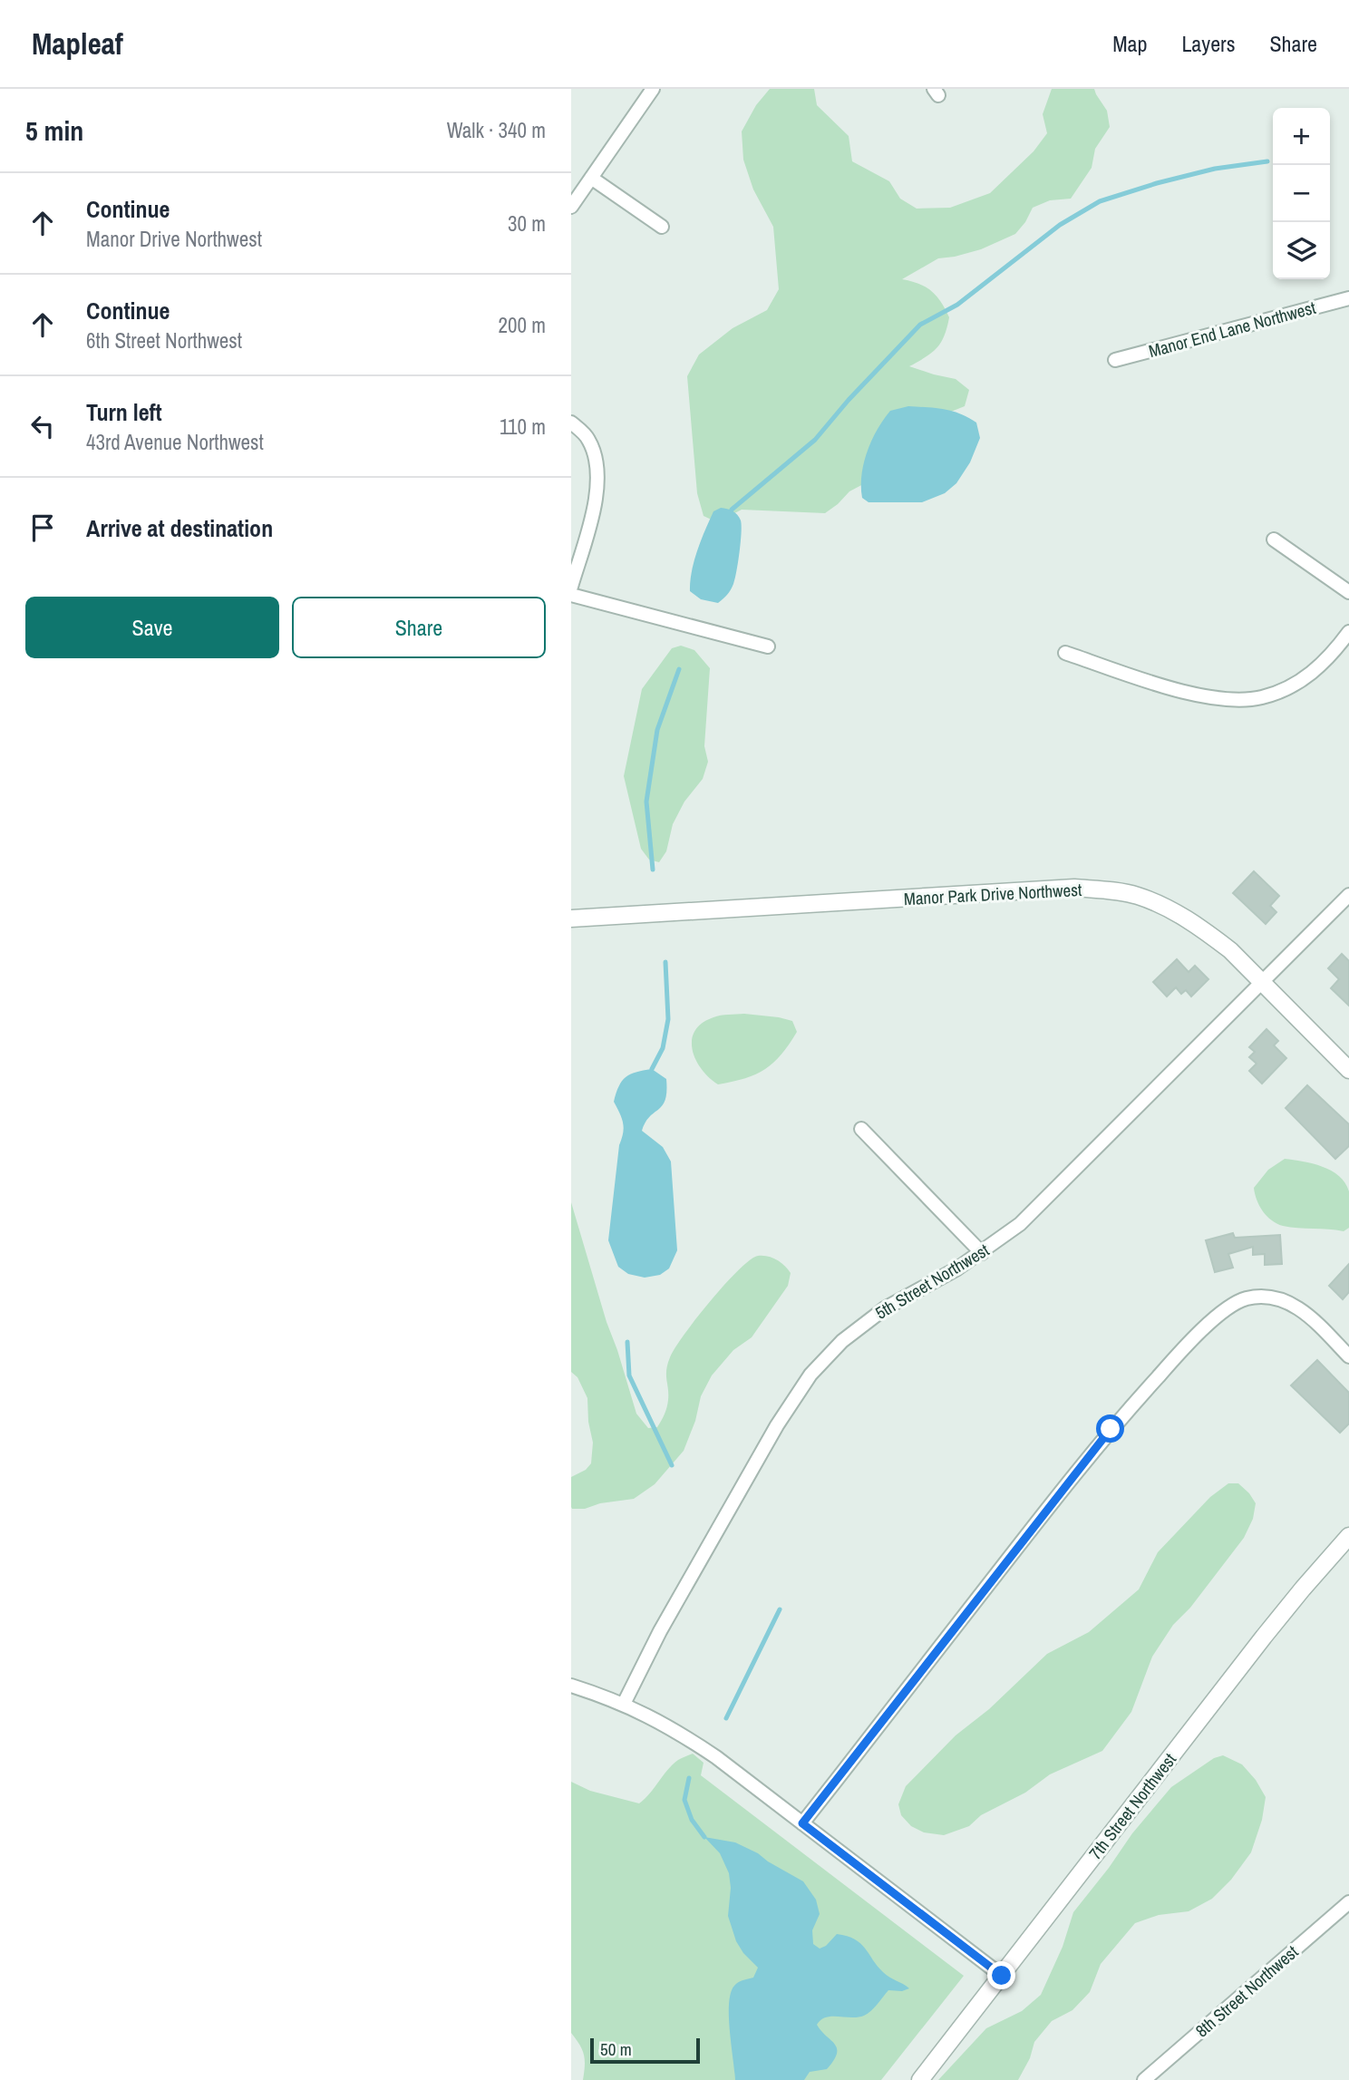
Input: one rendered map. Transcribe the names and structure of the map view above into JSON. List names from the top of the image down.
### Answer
{
  "streets": {
    "street": [
      "Manor End Lane Northwest",
      "Manor Park Drive Northwest",
      "5th Street Northwest",
      "7th Street Northwest",
      "8th Street Northwest"
    ]
  },
  "crossings": [
    ["Manor Park Drive Northwest", "5th Street Northwest"]
  ],
  "scale_bar": "50 m",
  "page": {
    "header": "Mapleaf",
    "nav": ["Map", "Layers", "Share"],
    "heading": ["5 min", "Walk · 340 m"],
    "map_buttons": ["+", "−"],
    "list": [
      ["Continue", "Manor Drive Northwest", "30 m"],
      ["Continue", "6th Street Northwest", "200 m"],
      ["Turn left", "43rd Avenue Northwest", "110 m"],
      "Arrive at destination"
    ],
    "buttons": ["Save", "Share"],
    "scale": "50 m"
  }
}
